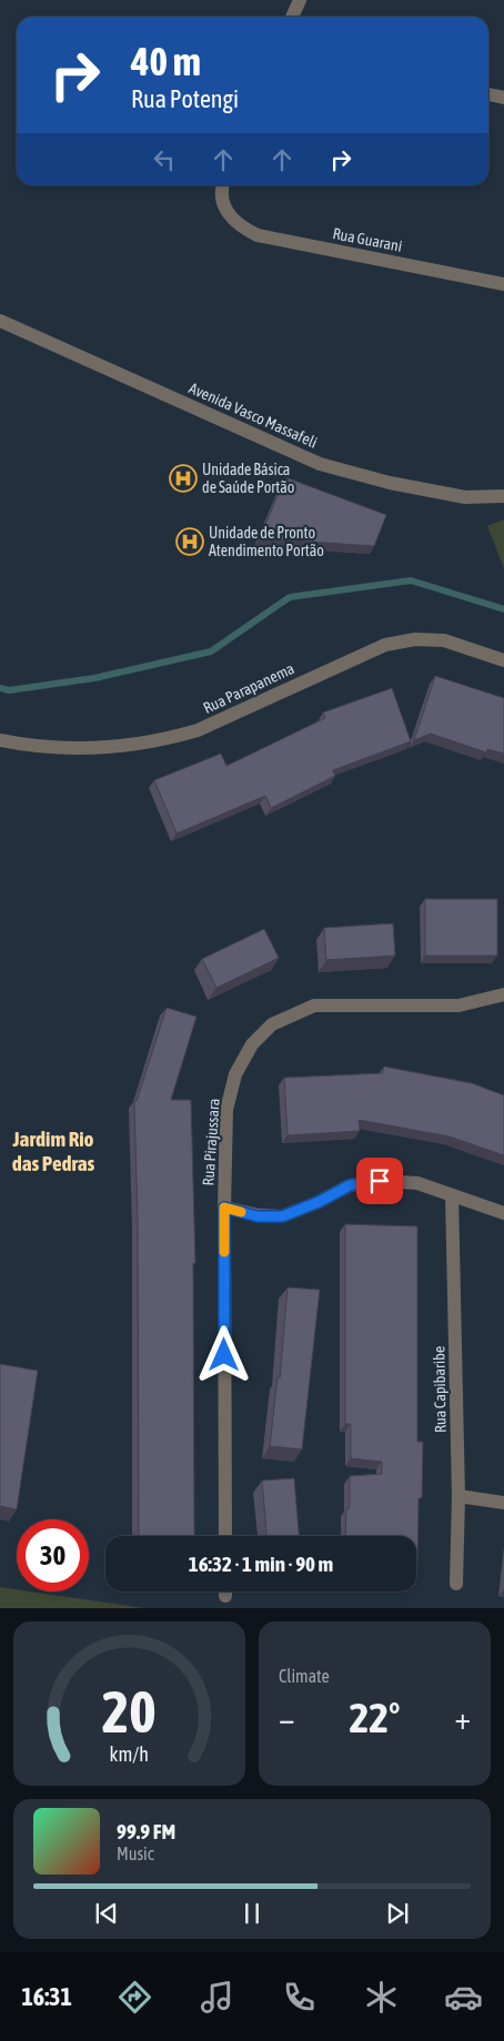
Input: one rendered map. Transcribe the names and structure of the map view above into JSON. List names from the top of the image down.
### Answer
{
  "streets": {
    "street": [
      "Rua Guarani",
      "Avenida Vasco Massafeli",
      "Rua Parapanema",
      "Rua Pirajussara",
      "Rua Capibaribe"
    ]
  },
  "districts": ["Jardim Rio das Pedras"],
  "places": {
    "hospital": ["Unidade Básica de Saúde Portão", "Unidade de Pronto Atendimento Portão"]
  },
  "page": {
    "turn": ["40 m", "Rua Potengi"],
    "limit": "30",
    "trip": "16:32 · 1 min · 90 m",
    "tile": "Climate",
    "heat": ["−", "22°", "+"],
    "song": ["99.9 FM", "Music"],
    "tabs": "16:31",
    "gauge": ["20", "km/h"]
  }
}
